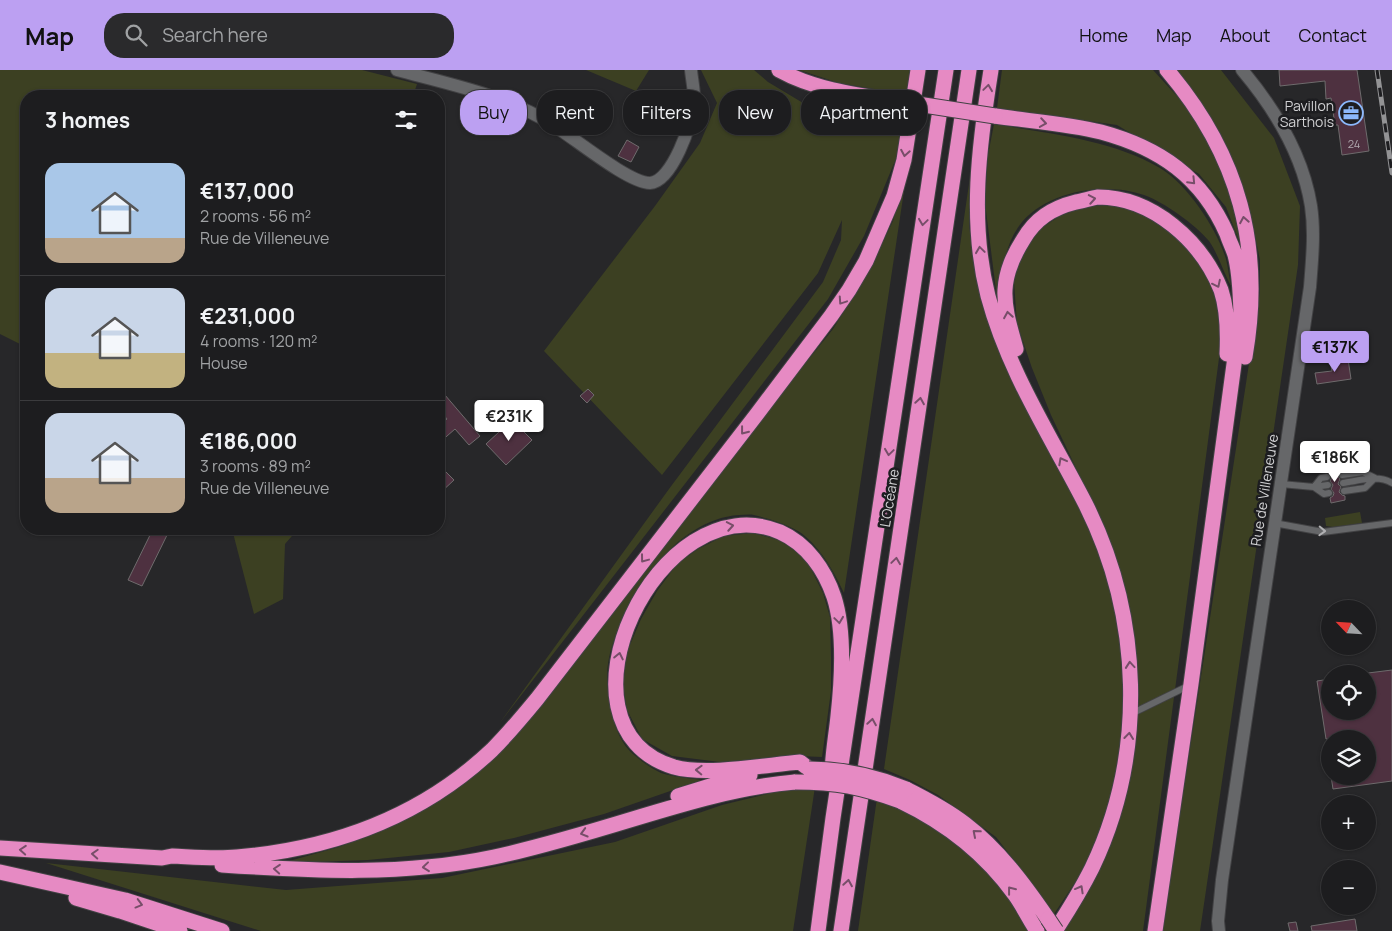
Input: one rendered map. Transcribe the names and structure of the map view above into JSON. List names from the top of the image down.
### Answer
{
  "streets": {
    "highway": ["L’Océane"],
    "street": ["Rue de Villeneuve"]
  },
  "places": {
    "office": ["Pavillon Sarthois"]
  },
  "house_numbers": ["24"],
  "north": "top left",
  "page": {
    "header": "Map",
    "search": "Search here",
    "nav": [
      "Home",
      "Map",
      "About",
      "Contact"
    ],
    "chip": [
      "Buy",
      "Rent",
      "Filters",
      "New",
      "Apartment"
    ],
    "heading": "3 homes",
    "list": [
      {
        "name": "€137,000",
        "note": "2 rooms · 56 m² · Rue de Villeneuve"
      },
      {
        "name": "€231,000",
        "note": "4 rooms · 120 m² · House"
      },
      {
        "name": "€186,000",
        "note": "3 rooms · 89 m² · Rue de Villeneuve"
      }
    ],
    "price": ["€137K", "€231K", "€186K"],
    "map_buttons": ["+", "−"]
  }
}
